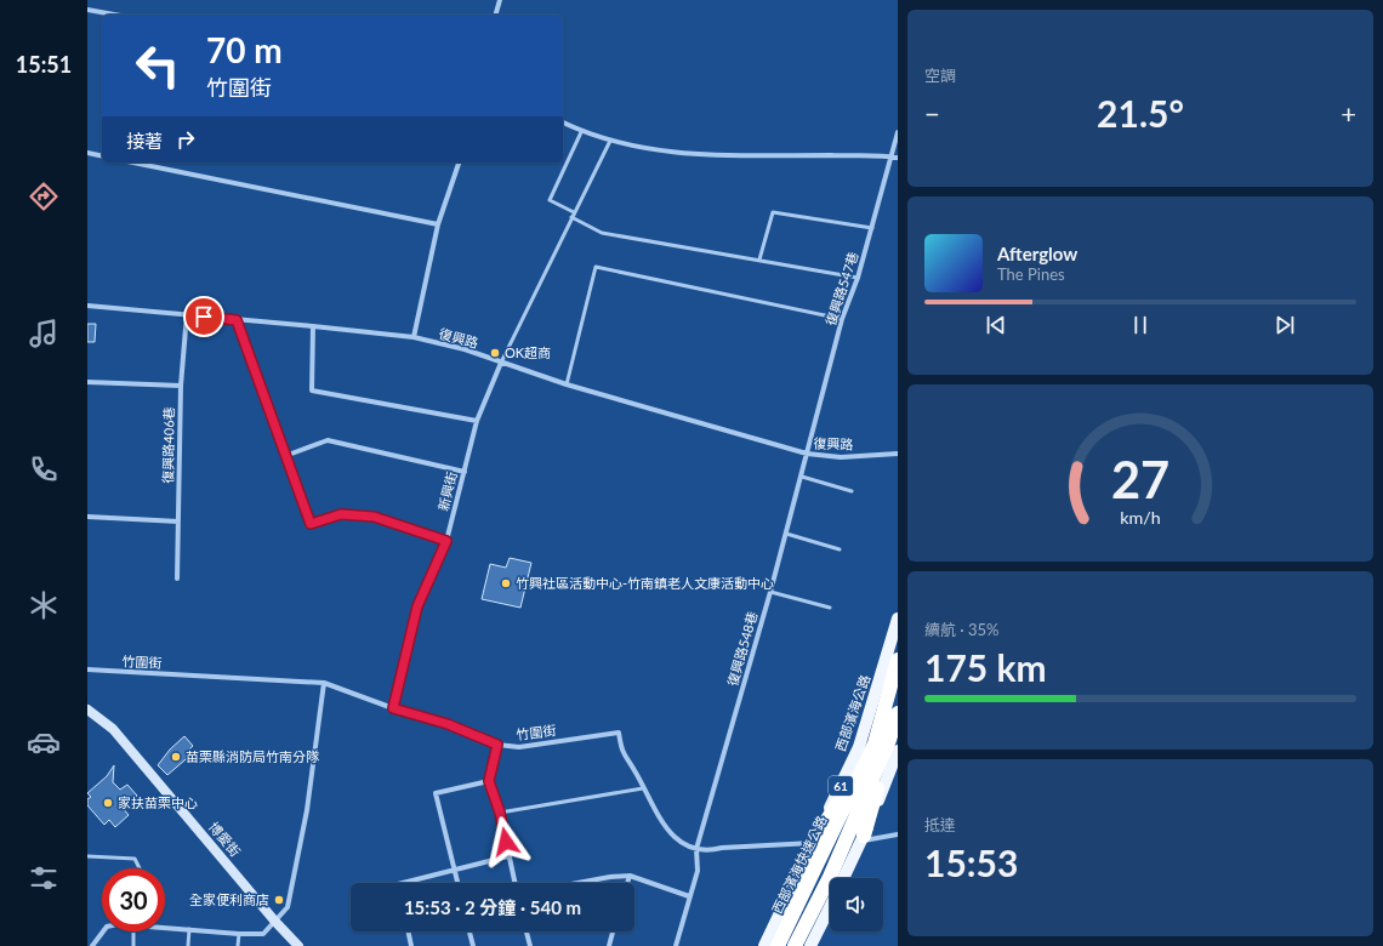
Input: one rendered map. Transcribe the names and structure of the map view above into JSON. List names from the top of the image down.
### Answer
{
  "streets": {
    "highway": ["61", "西部濱海快速公路"],
    "main road": ["西部濱海公路"],
    "street": [
      "復興路547巷",
      "復興路",
      "復興路406巷",
      "新興街",
      "復興路548巷",
      "竹圍街",
      "博愛街"
    ]
  },
  "crossings": [
    ["復興路547巷", "復興路"],
    ["復興路547巷", "復興路548巷"],
    ["復興路", "復興路406巷"],
    ["復興路", "新興街"],
    ["復興路", "復興路548巷"],
    ["新興街", "竹圍街"],
    ["復興路548巷", "竹圍街"],
    ["竹圍街", "西部濱海公路"]
  ],
  "places": [
    "OK超商",
    "竹興社區活動中心-竹南鎮老人文康活動中心",
    "苗栗縣消防局竹南分隊",
    "家扶苗栗中心",
    "全家便利商店"
  ],
  "page": {
    "tabs": "15:51",
    "tile": [
      "空調",
      ["續航 · 35%", "175 km"],
      ["抵達", "15:53"]
    ],
    "turn": ["70 m", "竹圍街"],
    "heat": ["−", "21.5°", "+"],
    "then": "接著",
    "song": ["Afterglow", "The Pines"],
    "limit": "30",
    "trip": "15:53 · 2 分鐘 · 540 m",
    "gauge": ["27", "km/h"]
  }
}
